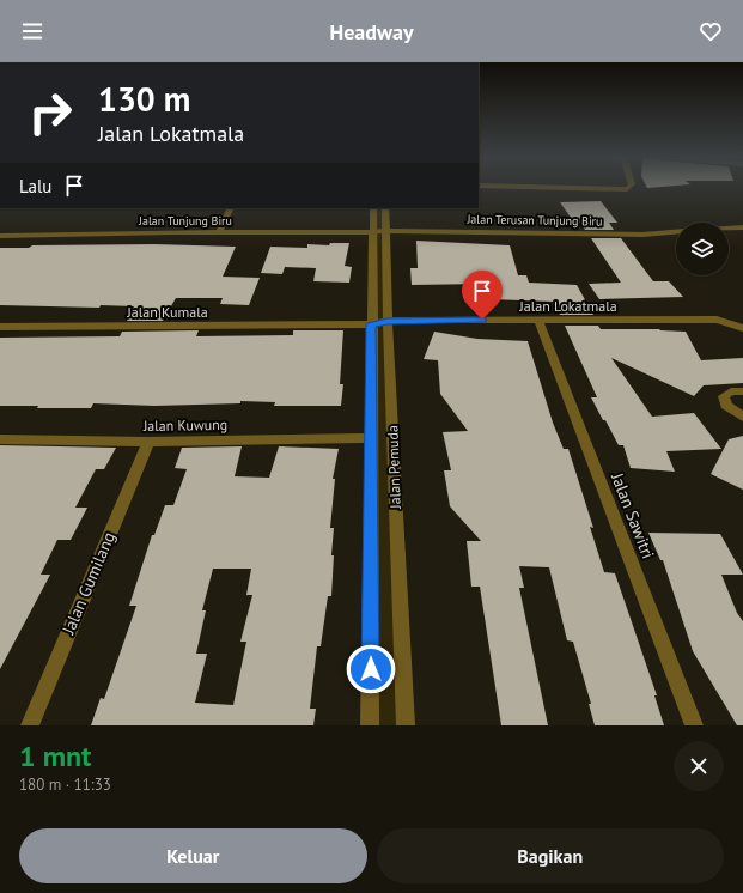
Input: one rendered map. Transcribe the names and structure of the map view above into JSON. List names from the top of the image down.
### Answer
{
  "streets": {
    "street": [
      "Jalan Tunjung Biru",
      "Jalan Terusan Tunjung Biru",
      "Jalan Lokatmala",
      "Jalan Kumala",
      "Jalan Kuwung",
      "Jalan Pemuda",
      "Jalan Sawitri",
      "Jalan Gumilang"
    ]
  },
  "crossings": [
    ["Jalan Tunjung Biru", "Jalan Terusan Tunjung Biru"],
    ["Jalan Tunjung Biru", "Jalan Pemuda"],
    ["Jalan Terusan Tunjung Biru", "Jalan Pemuda"],
    ["Jalan Lokatmala", "Jalan Kumala"],
    ["Jalan Lokatmala", "Jalan Pemuda"],
    ["Jalan Lokatmala", "Jalan Sawitri"],
    ["Jalan Kuwung", "Jalan Pemuda"],
    ["Jalan Kuwung", "Jalan Gumilang"]
  ],
  "page": {
    "header": "Headway",
    "turn": ["130 m", "Jalan Lokatmala"],
    "then": "Lalu",
    "heading": ["1 mnt", "180 m · 11:33"],
    "buttons": ["Keluar", "Bagikan"]
  }
}
